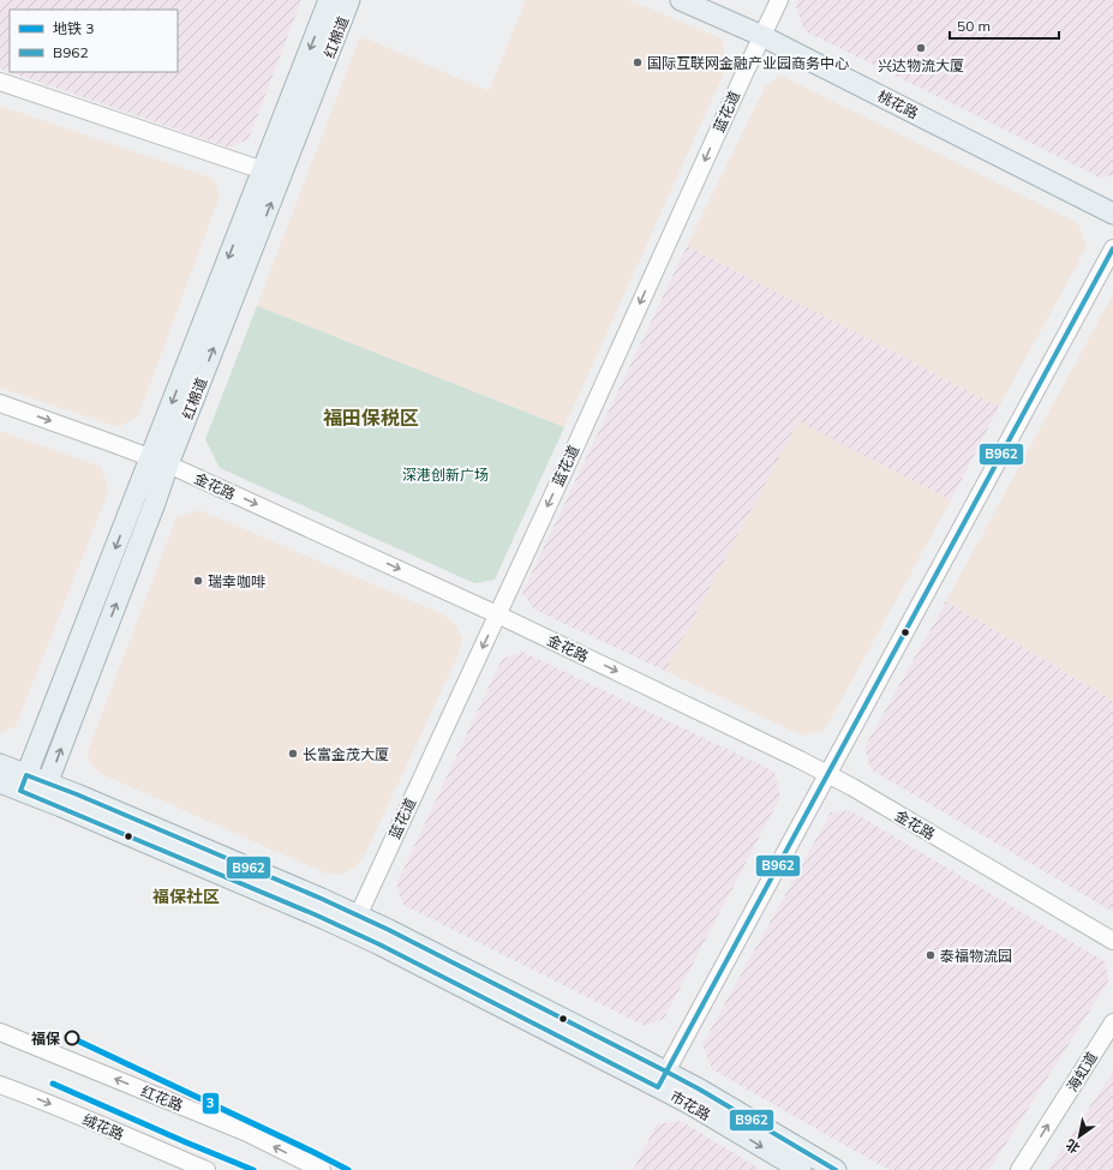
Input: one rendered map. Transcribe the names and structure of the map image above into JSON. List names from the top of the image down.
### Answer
{
  "streets": {
    "main road": ["红棉道", "桃花路", "市花路"],
    "street": [
      "蓝花道",
      "金花路",
      "海虹道",
      "红花路",
      "绒花路"
    ]
  },
  "crossings": [
    ["红棉道", "金花路"],
    ["红棉道", "市花路"],
    ["桃花路", "蓝花道"],
    ["蓝花道", "金花路"],
    ["蓝花道", "市花路"]
  ],
  "one_way": [
    "蓝花道",
    "金花路",
    "海虹道",
    "红花路",
    "绒花路"
  ],
  "districts": ["福田保税区", "福保社区"],
  "parks": ["深港创新广场"],
  "places": [
    "兴达物流大厦",
    "国际互联网金融产业园商务中心",
    "瑞幸咖啡",
    "长富金茂大厦",
    "泰福物流园",
    "福保"
  ],
  "lines": ["transit line B962", "metro line 3"],
  "legend": ["地铁 3", "B962"],
  "scale_bar": "50 m",
  "north": "bottom left"
}
